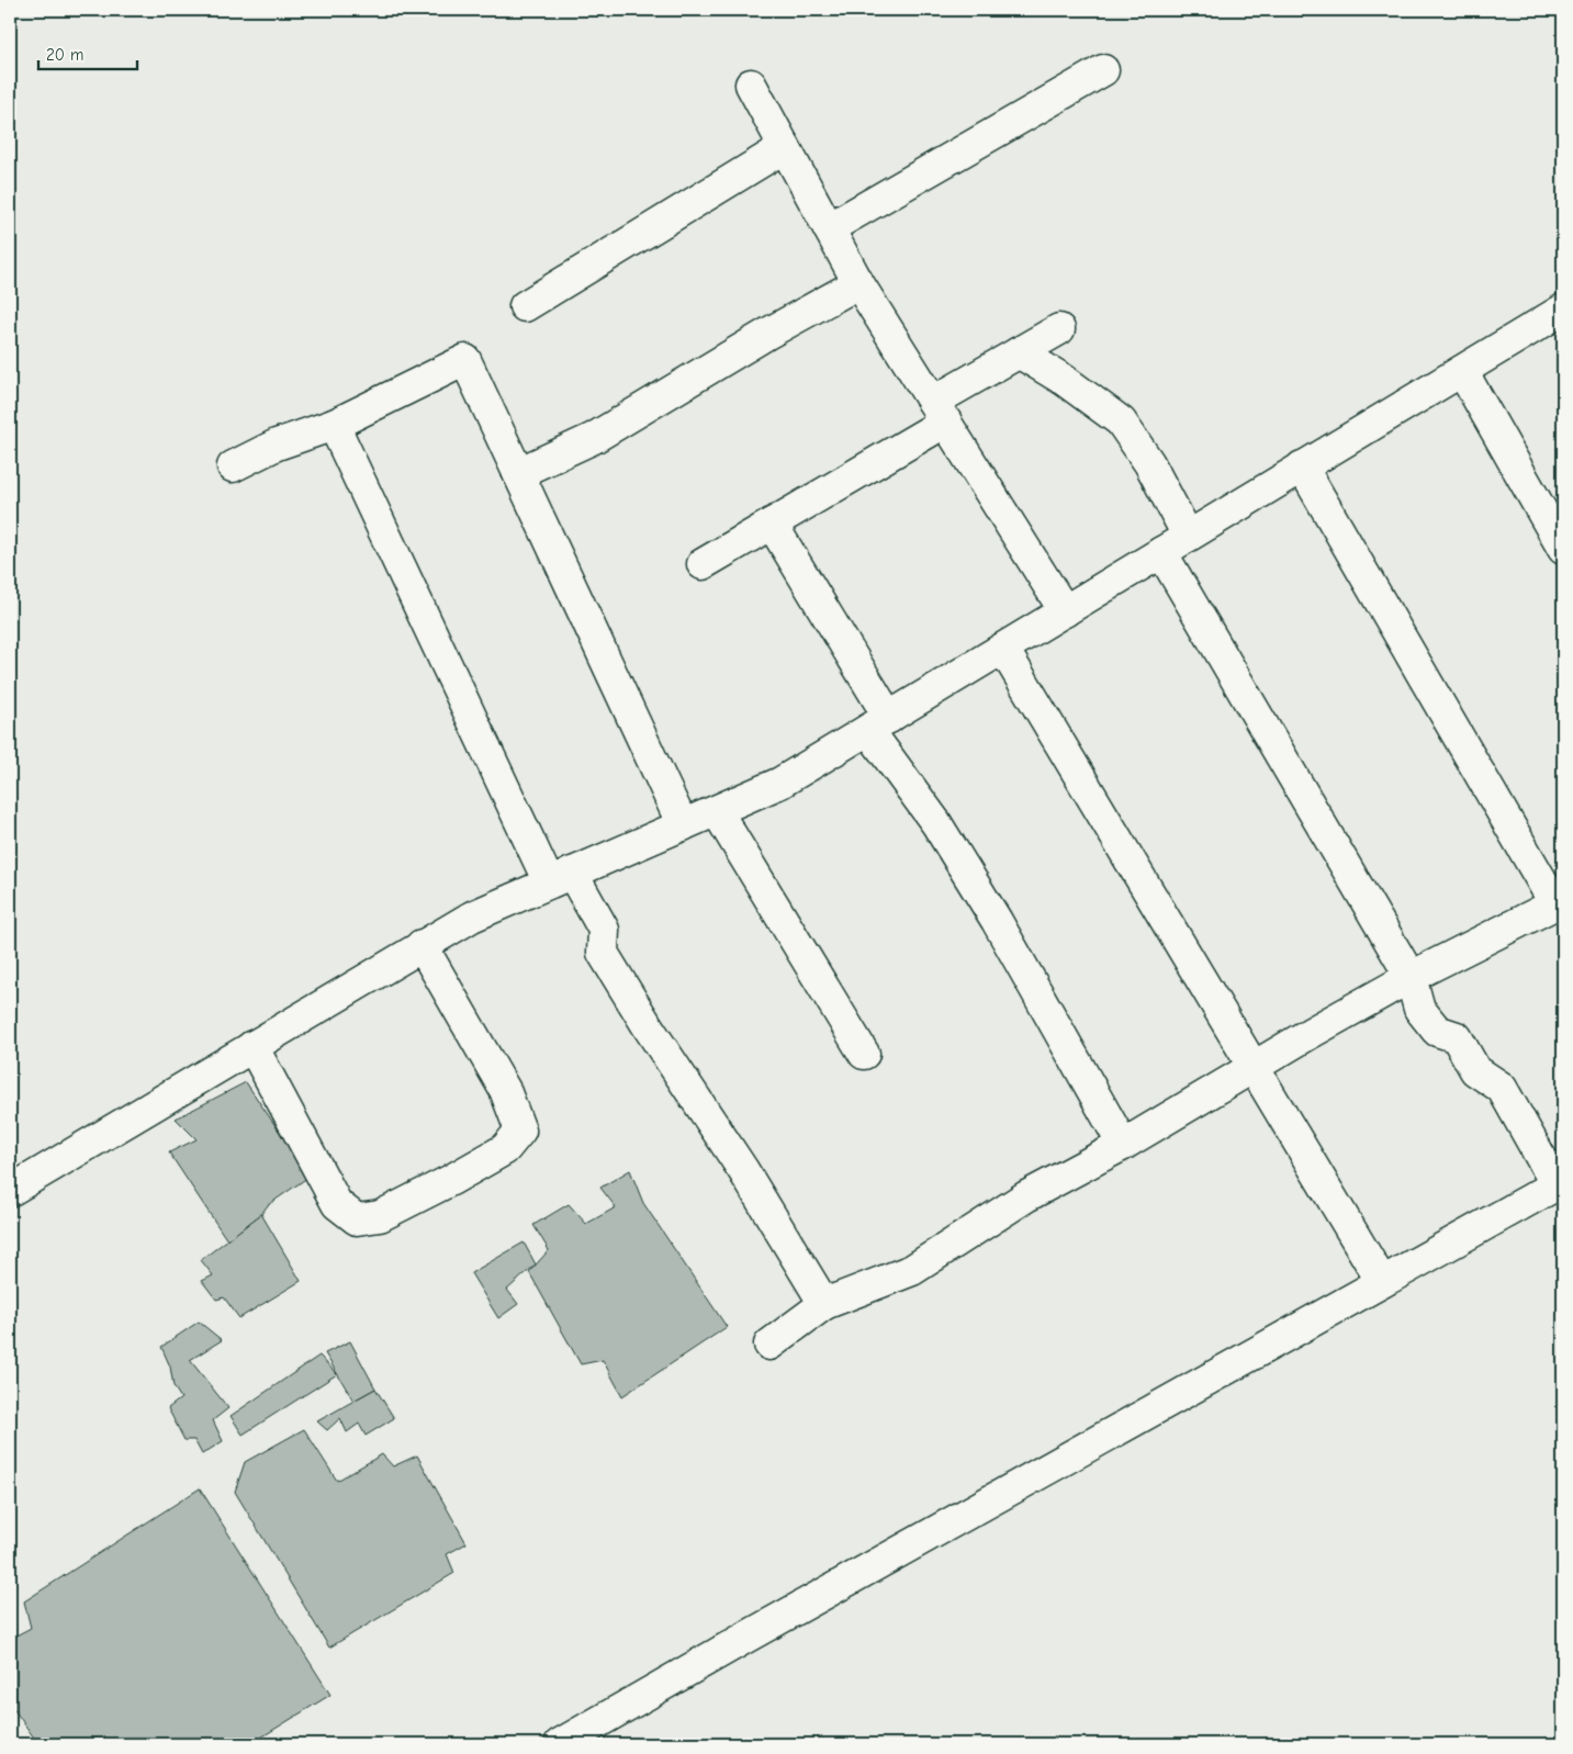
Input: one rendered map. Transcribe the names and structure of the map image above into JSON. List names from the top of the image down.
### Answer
{
  "scale_bar": "20 m"
}
